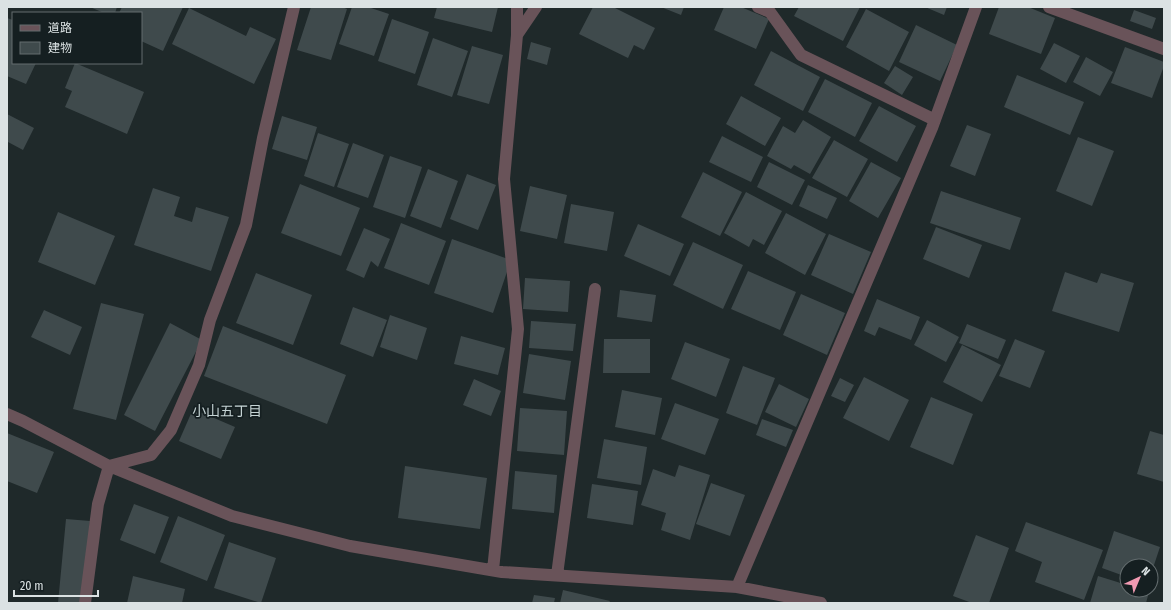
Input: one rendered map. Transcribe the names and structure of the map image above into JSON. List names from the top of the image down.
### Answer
{
  "districts": ["小山五丁目"],
  "legend": ["道路", "建物"],
  "scale_bar": "20 m",
  "north": "top right"
}
